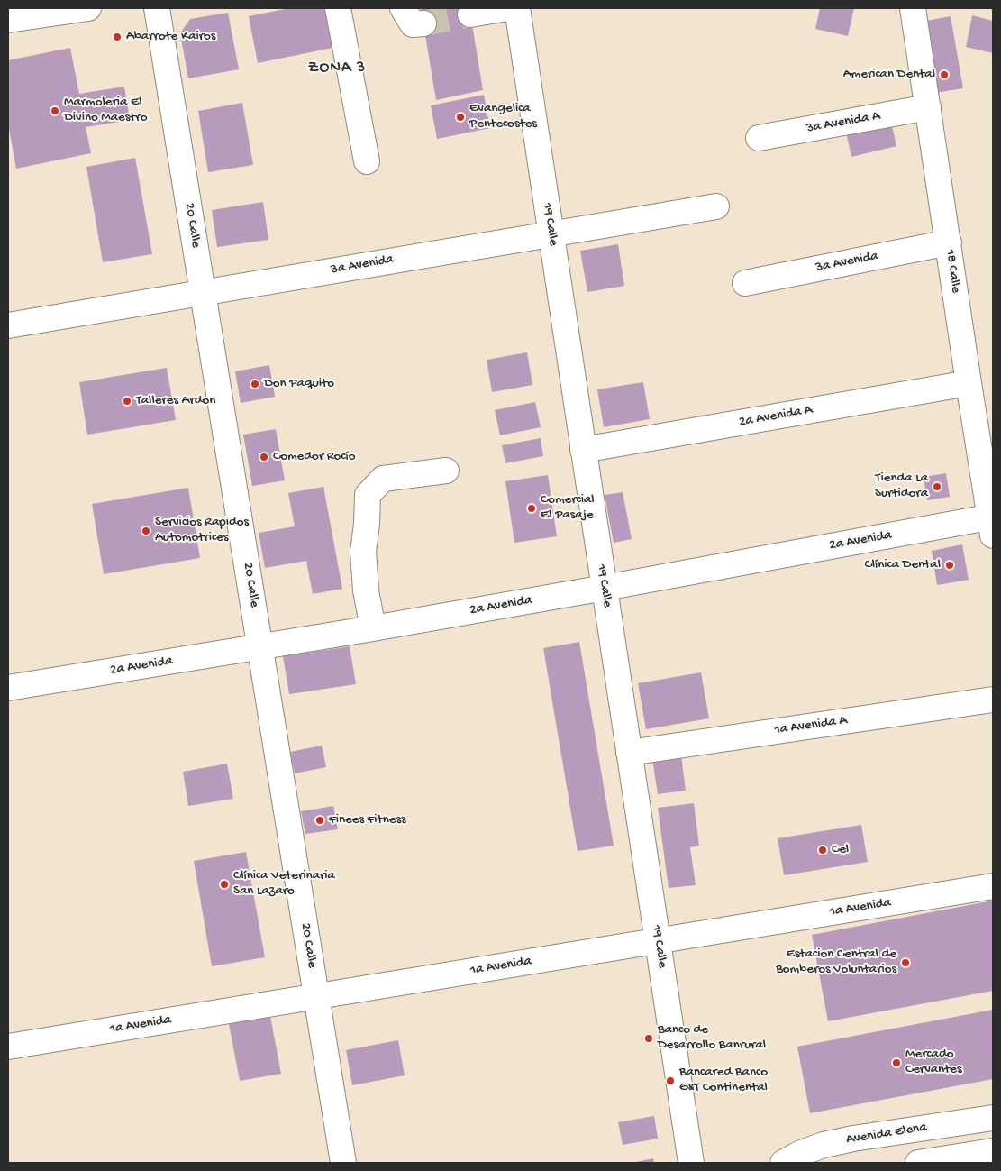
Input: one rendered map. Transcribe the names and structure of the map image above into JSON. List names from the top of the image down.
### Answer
{
  "streets": {
    "street": [
      "3a Avenida A",
      "19 Calle",
      "20 Calle",
      "3a Avenida",
      "18 Calle",
      "2a Avenida A",
      "2a Avenida",
      "1a Avenida A",
      "1a Avenida",
      "Avenida Elena"
    ]
  },
  "crossings": [
    ["3a Avenida A", "18 Calle"],
    ["19 Calle", "3a Avenida"],
    ["19 Calle", "2a Avenida A"],
    ["19 Calle", "2a Avenida"],
    ["19 Calle", "1a Avenida A"],
    ["19 Calle", "1a Avenida"],
    ["20 Calle", "3a Avenida"],
    ["20 Calle", "2a Avenida"],
    ["20 Calle", "1a Avenida"],
    ["3a Avenida", "18 Calle"],
    ["18 Calle", "2a Avenida A"],
    ["18 Calle", "2a Avenida"]
  ],
  "districts": ["ZONA 3"],
  "places": [
    "Abarrote Kairos",
    "American Dental",
    "Marmoleria El Divino Maestro",
    "Evangelica Pentecostes",
    "Don Paquito",
    "Talleres Ardon",
    "Comedor Rocío",
    "Tienda La Surtidora",
    "Comercial El Pasaje",
    "Servicios Rapidos Automotrices",
    "Clínica Dental",
    "Finees Fitness",
    "Cel",
    "Clínica Veterinaria San Lazaro",
    "Estacion Central de Bomberos Voluntarios",
    "Banco de Desarrollo Banrural",
    "Mercado Cervantes",
    "Bancared Banco G&T Continental"
  ]
}
